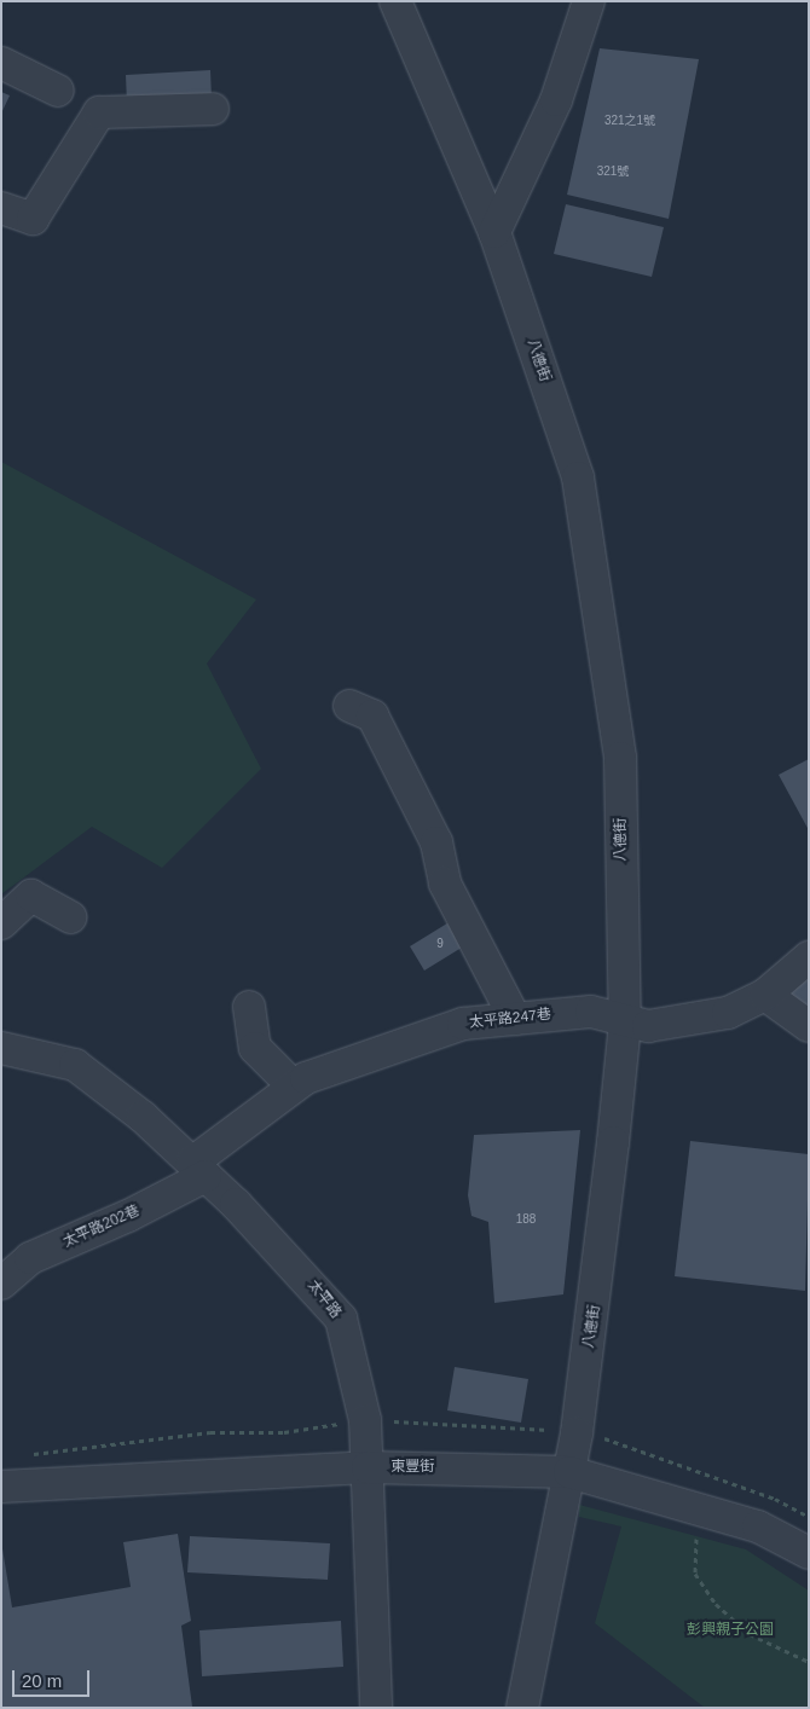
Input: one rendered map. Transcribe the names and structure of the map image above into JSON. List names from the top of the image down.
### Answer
{
  "streets": {
    "street": [
      "八德街",
      "太平路247巷",
      "太平路202巷",
      "太平路",
      "東豐街"
    ]
  },
  "crossings": [
    ["八德街", "太平路247巷"],
    ["八德街", "東豐街"],
    ["太平路247巷", "太平路202巷"],
    ["太平路247巷", "太平路"],
    ["太平路202巷", "太平路"],
    ["太平路", "東豐街"]
  ],
  "parks": ["彭興親子公園"],
  "house_numbers": [
    "321之1號",
    "321號",
    "9",
    "188"
  ],
  "scale_bar": "20 m"
}
